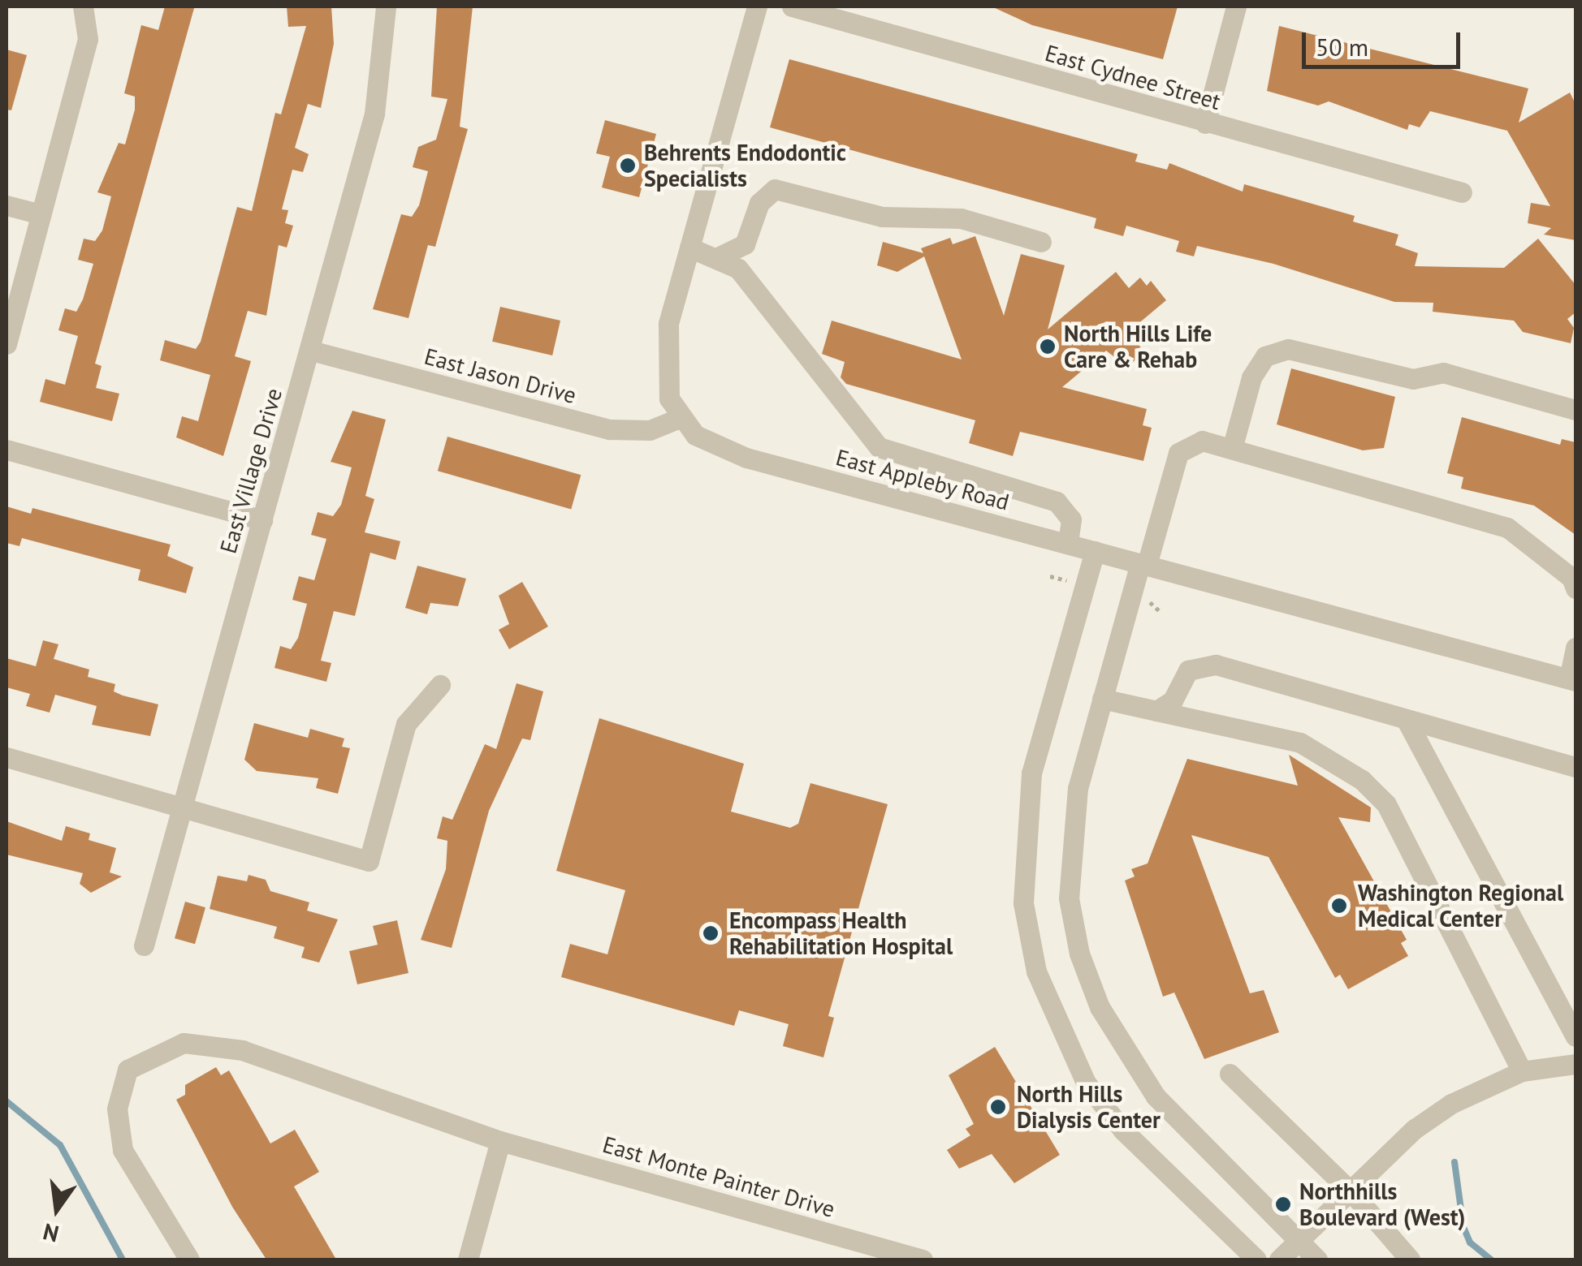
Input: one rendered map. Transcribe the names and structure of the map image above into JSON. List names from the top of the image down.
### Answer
{
  "streets": {
    "street": [
      "East Cydnee Street",
      "East Jason Drive",
      "East Village Drive",
      "East Appleby Road",
      "East Monte Painter Drive"
    ]
  },
  "crossings": [
    ["East Jason Drive", "East Village Drive"],
    ["East Jason Drive", "East Appleby Road"]
  ],
  "places": [
    "Behrents Endodontic Specialists",
    "North Hills Life Care & Rehab",
    "Washington Regional Medical Center",
    "Encompass Health Rehabilitation Hospital",
    "North Hills Dialysis Center",
    "Northhills Boulevard (West)"
  ],
  "scale_bar": "50 m",
  "north": "bottom"
}
